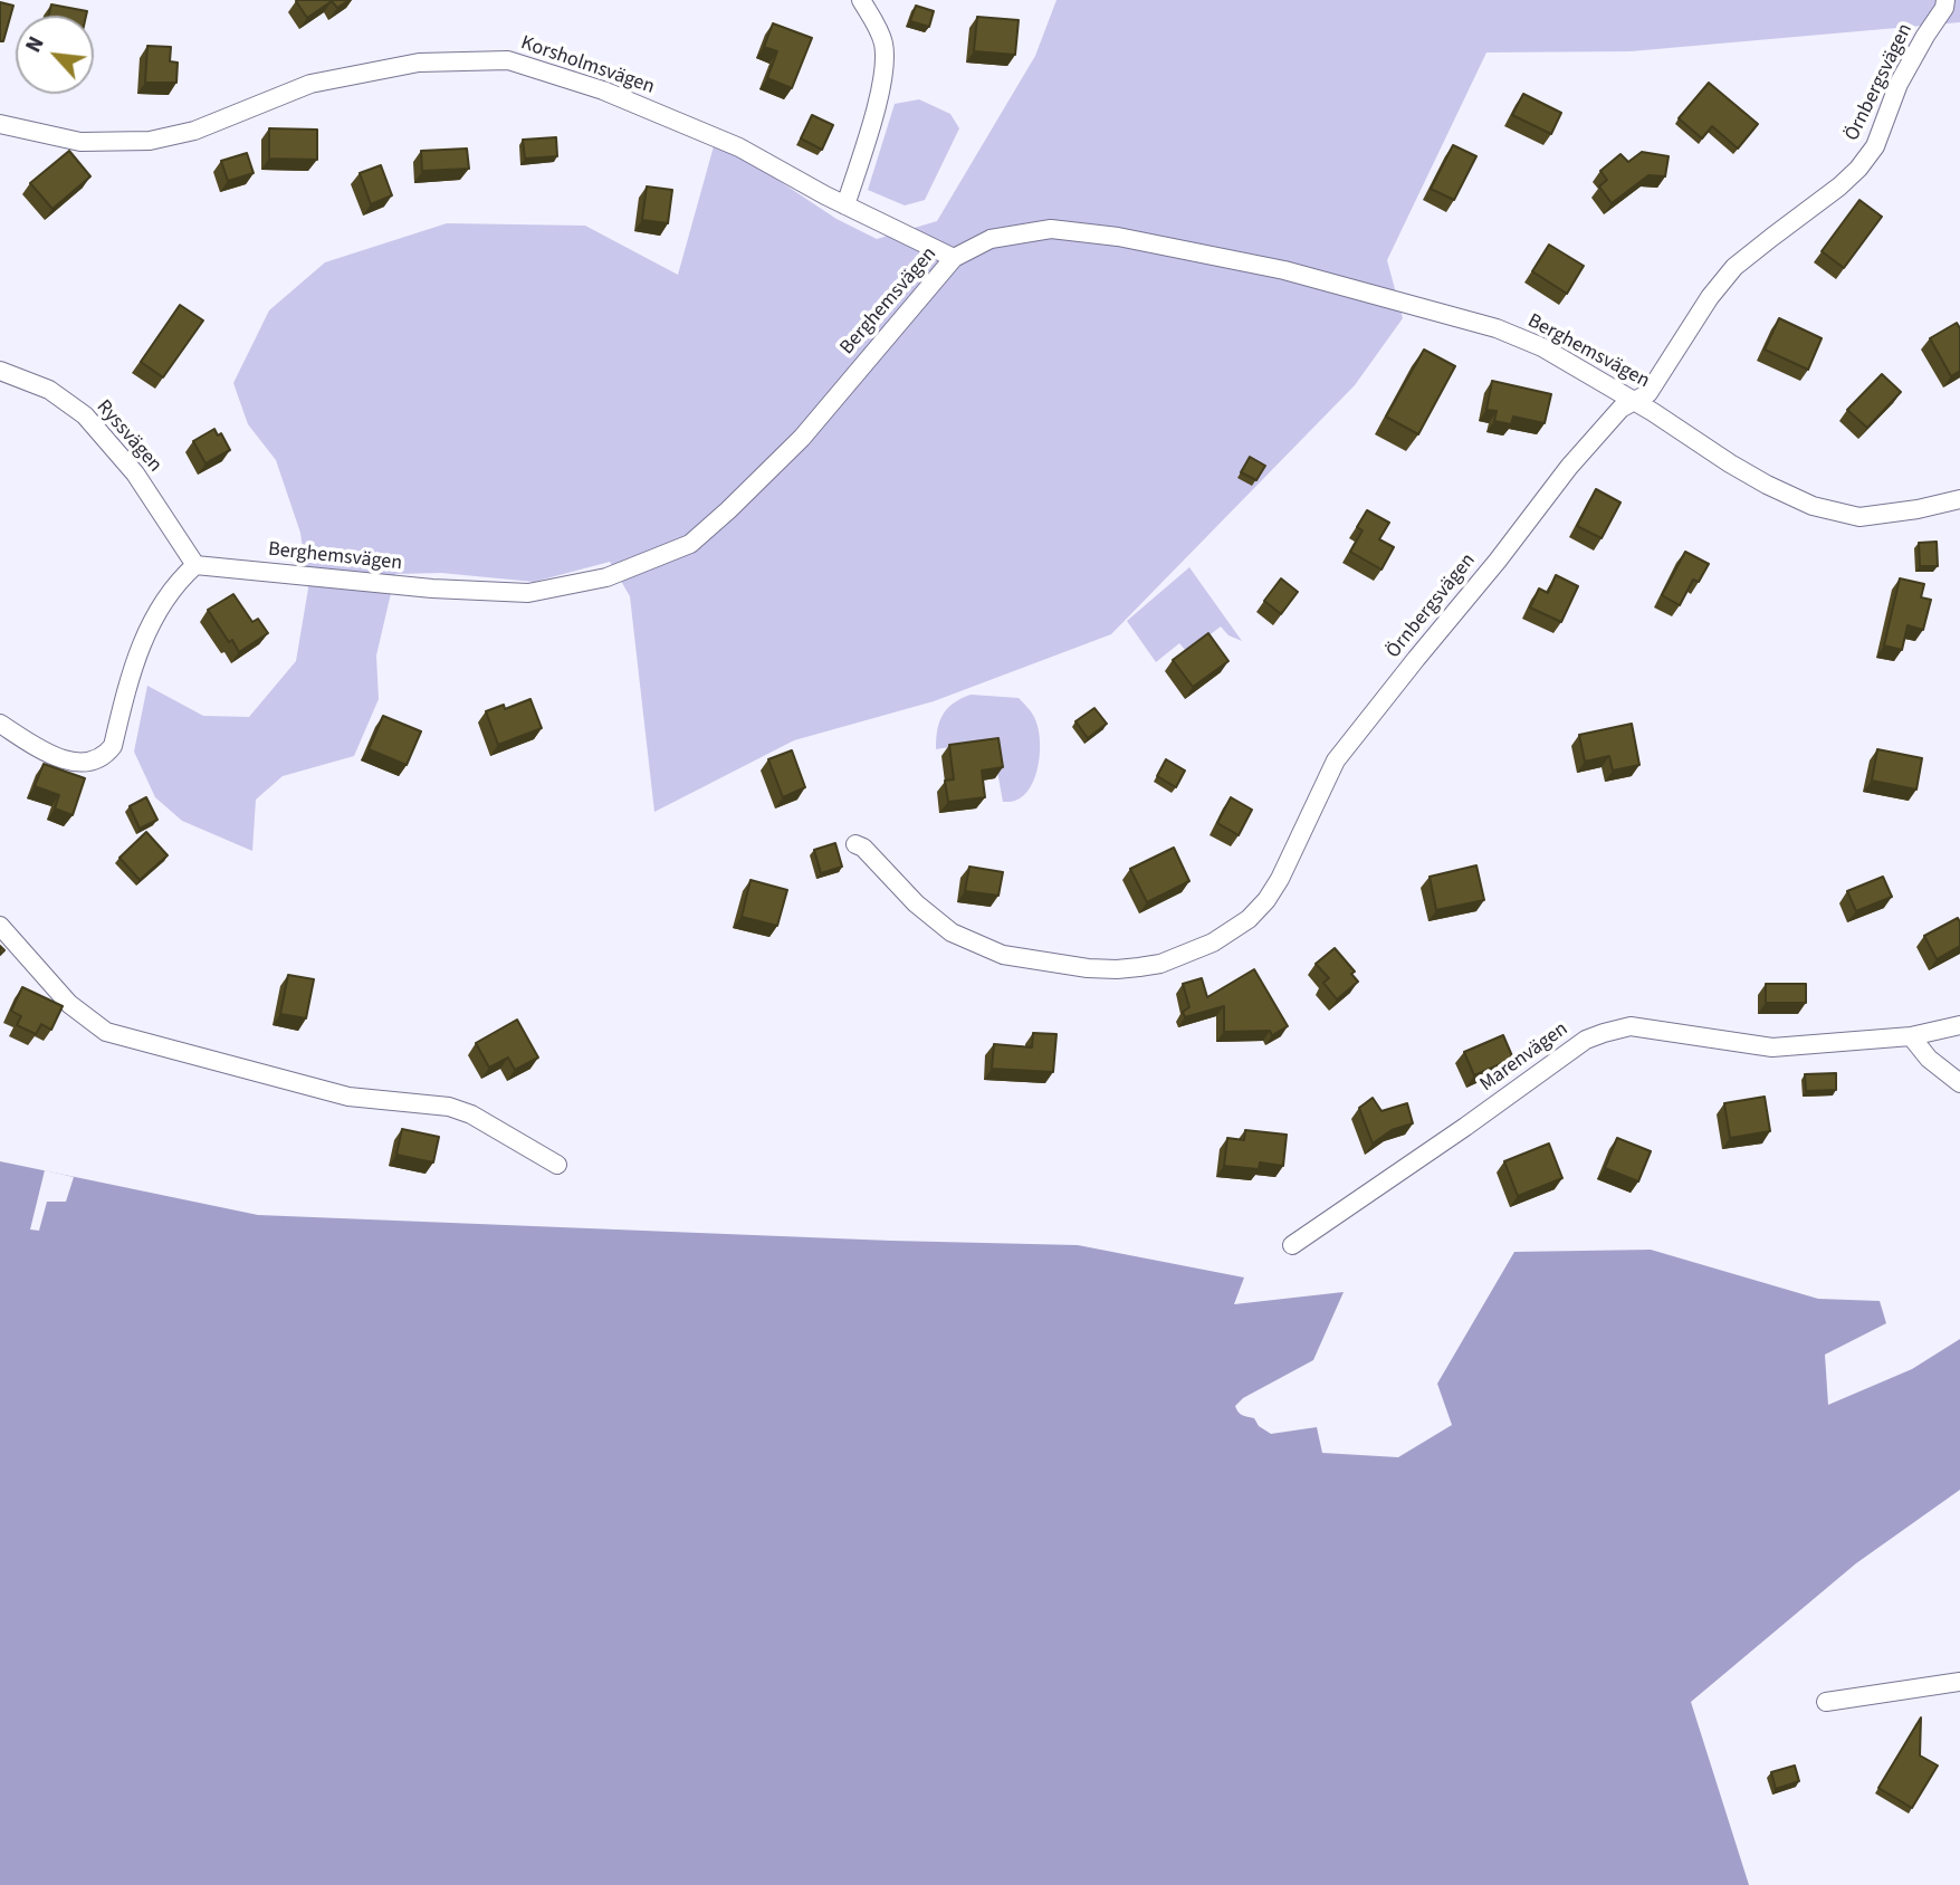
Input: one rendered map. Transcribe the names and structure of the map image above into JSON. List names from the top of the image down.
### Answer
{
  "streets": {
    "street": [
      "Korsholmsvägen",
      "Örnbergsvägen",
      "Berghemsvägen",
      "Ryssvägen",
      "Marenvägen"
    ]
  },
  "crossings": [
    ["Korsholmsvägen", "Berghemsvägen"],
    ["Örnbergsvägen", "Berghemsvägen"],
    ["Berghemsvägen", "Ryssvägen"]
  ],
  "north": "top left"
}
